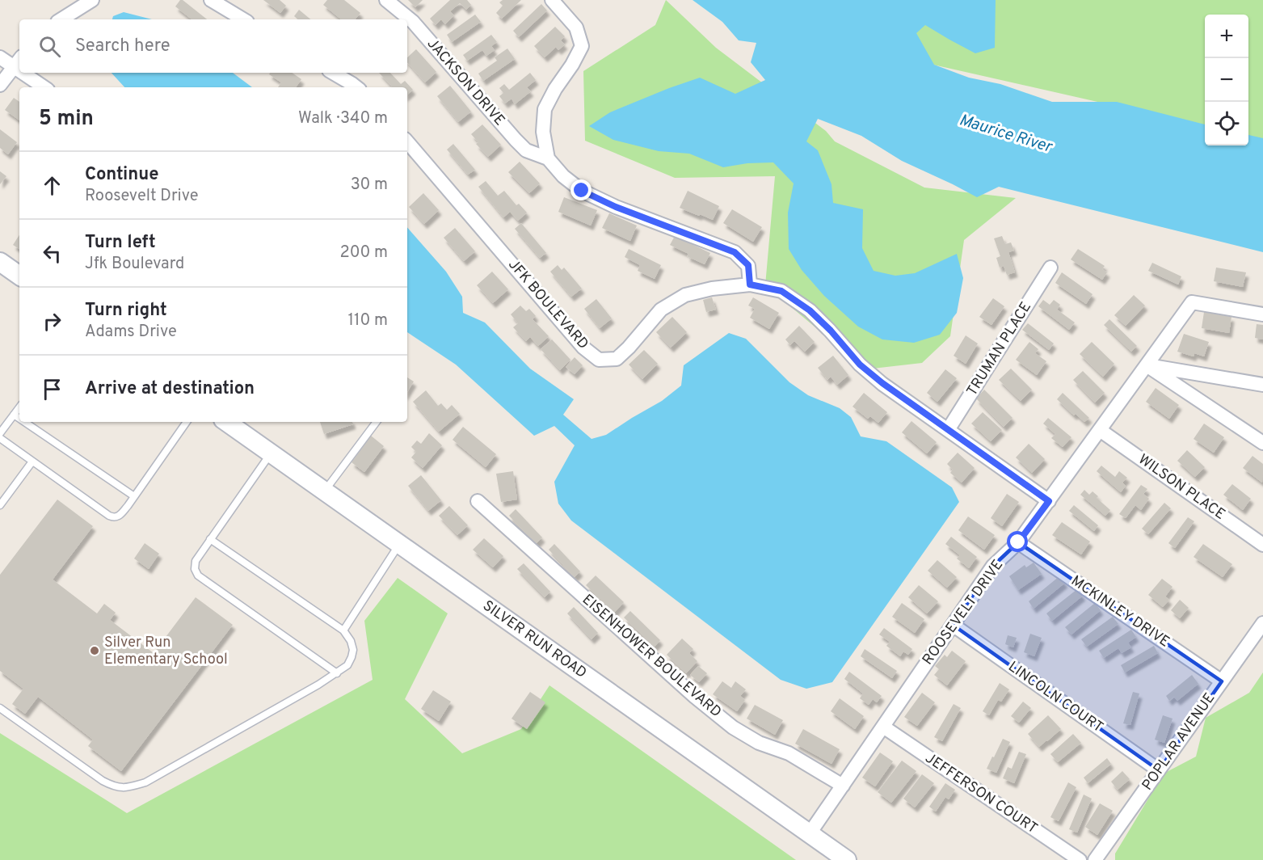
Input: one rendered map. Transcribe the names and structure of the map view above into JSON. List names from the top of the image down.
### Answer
{
  "streets": {
    "main road": ["SILVER RUN ROAD"],
    "street": [
      "JACKSON DRIVE",
      "JFK BOULEVARD",
      "TRUMAN PLACE",
      "WILSON PLACE",
      "MCKINLEY DRIVE",
      "ROOSEVELT DRIVE",
      "EISENHOWER BOULEVARD",
      "LINCOLN COURT",
      "POPLAR AVENUE",
      "JEFFERSON COURT"
    ]
  },
  "crossings": [
    ["JFK BOULEVARD", "TRUMAN PLACE"],
    ["JFK BOULEVARD", "ROOSEVELT DRIVE"],
    ["WILSON PLACE", "ROOSEVELT DRIVE"],
    ["MCKINLEY DRIVE", "ROOSEVELT DRIVE"],
    ["MCKINLEY DRIVE", "POPLAR AVENUE"],
    ["ROOSEVELT DRIVE", "SILVER RUN ROAD"],
    ["ROOSEVELT DRIVE", "EISENHOWER BOULEVARD"],
    ["ROOSEVELT DRIVE", "LINCOLN COURT"],
    ["ROOSEVELT DRIVE", "JEFFERSON COURT"],
    ["LINCOLN COURT", "POPLAR AVENUE"]
  ],
  "water": ["Maurice River"],
  "places": ["Silver Run Elementary School"],
  "page": {
    "map_buttons": ["+", "−"],
    "search": "Search here",
    "heading": ["5 min", "Walk · 340 m"],
    "list": [
      ["Continue", "Roosevelt Drive", "30 m"],
      ["Turn left", "Jfk Boulevard", "200 m"],
      ["Turn right", "Adams Drive", "110 m"],
      "Arrive at destination"
    ]
  }
}
